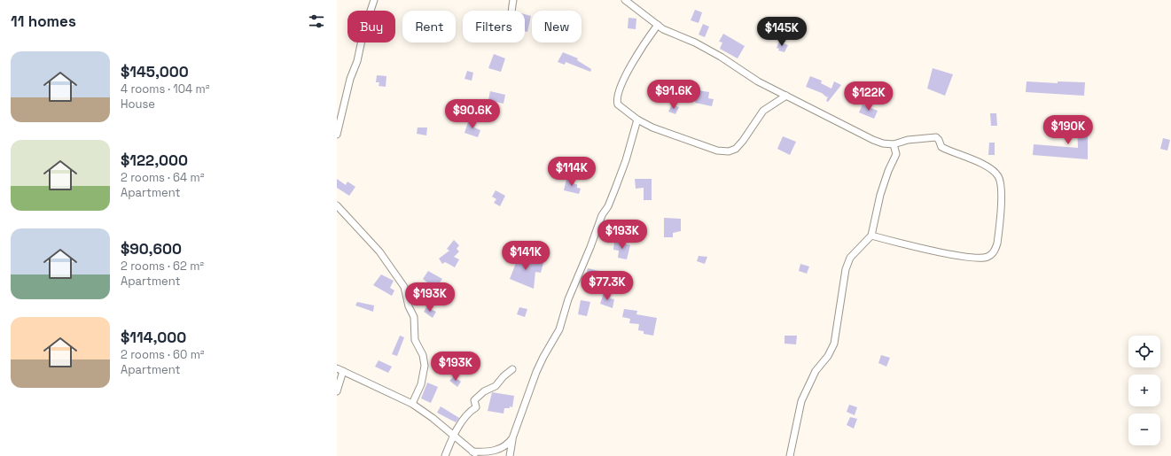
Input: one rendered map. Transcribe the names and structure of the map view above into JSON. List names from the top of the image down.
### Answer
{
  "page": {
    "heading": "11 homes",
    "chip": [
      "Buy",
      "Rent",
      "Filters",
      "New"
    ],
    "price": [
      "$145K",
      "$91.6K",
      "$122K",
      "$90.6K",
      "$190K",
      "$114K",
      "$193K",
      "$141K",
      "$77.3K",
      "$193K",
      "$193K"
    ],
    "list": [
      {
        "name": "$145,000",
        "note": "4 rooms · 104 m² · House"
      },
      {
        "name": "$122,000",
        "note": "2 rooms · 64 m² · Apartment"
      },
      {
        "name": "$90,600",
        "note": "2 rooms · 62 m² · Apartment"
      },
      {
        "name": "$114,000",
        "note": "2 rooms · 60 m² · Apartment"
      }
    ],
    "map_buttons": ["+", "−"]
  }
}
